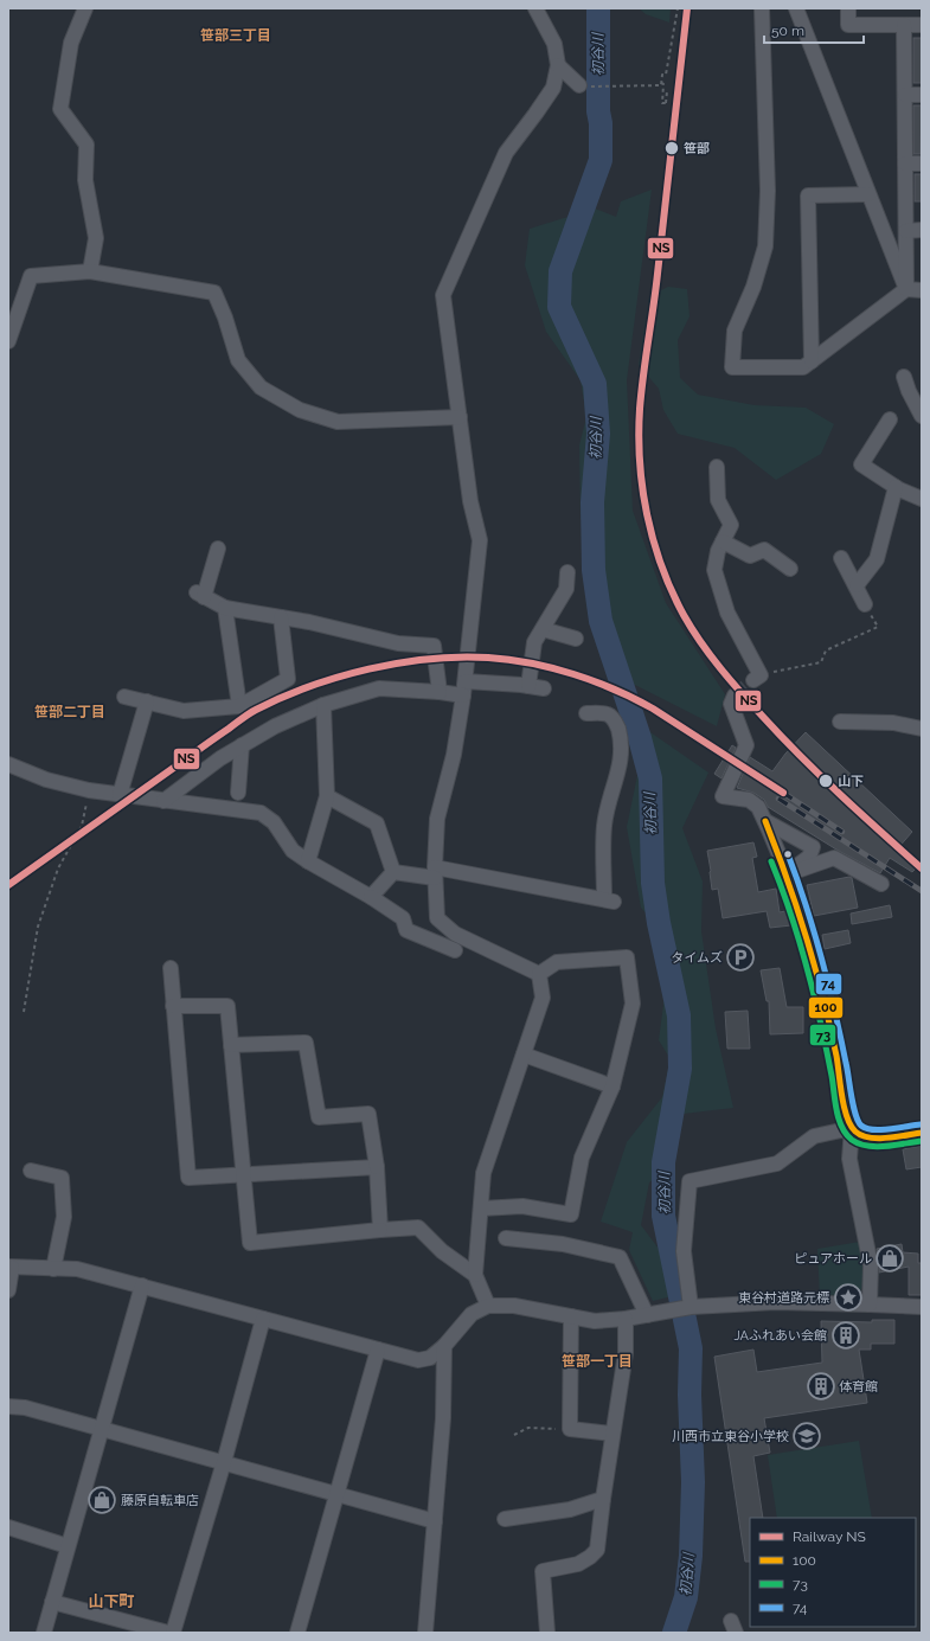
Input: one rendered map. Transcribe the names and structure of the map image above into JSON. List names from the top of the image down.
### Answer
{
  "districts": [
    "笹部三丁目",
    "笹部二丁目",
    "笹部一丁目",
    "山下町"
  ],
  "water": ["初谷川"],
  "places": {
    "other": ["笹部", "山下"],
    "parking": ["タイムズ"],
    "shop": ["ピュアホール", "藤原自転車店"],
    "place": ["東谷村道路元標"],
    "building": ["JAふれあい会館", "体育館"],
    "school or university": ["川西市立東谷小学校"]
  },
  "lines": [
    "rail line NS",
    "transit line 100",
    "transit line 74",
    "transit line 73"
  ],
  "legend": [
    "Railway NS",
    "100",
    "73",
    "74"
  ],
  "scale_bar": "50 m"
}
